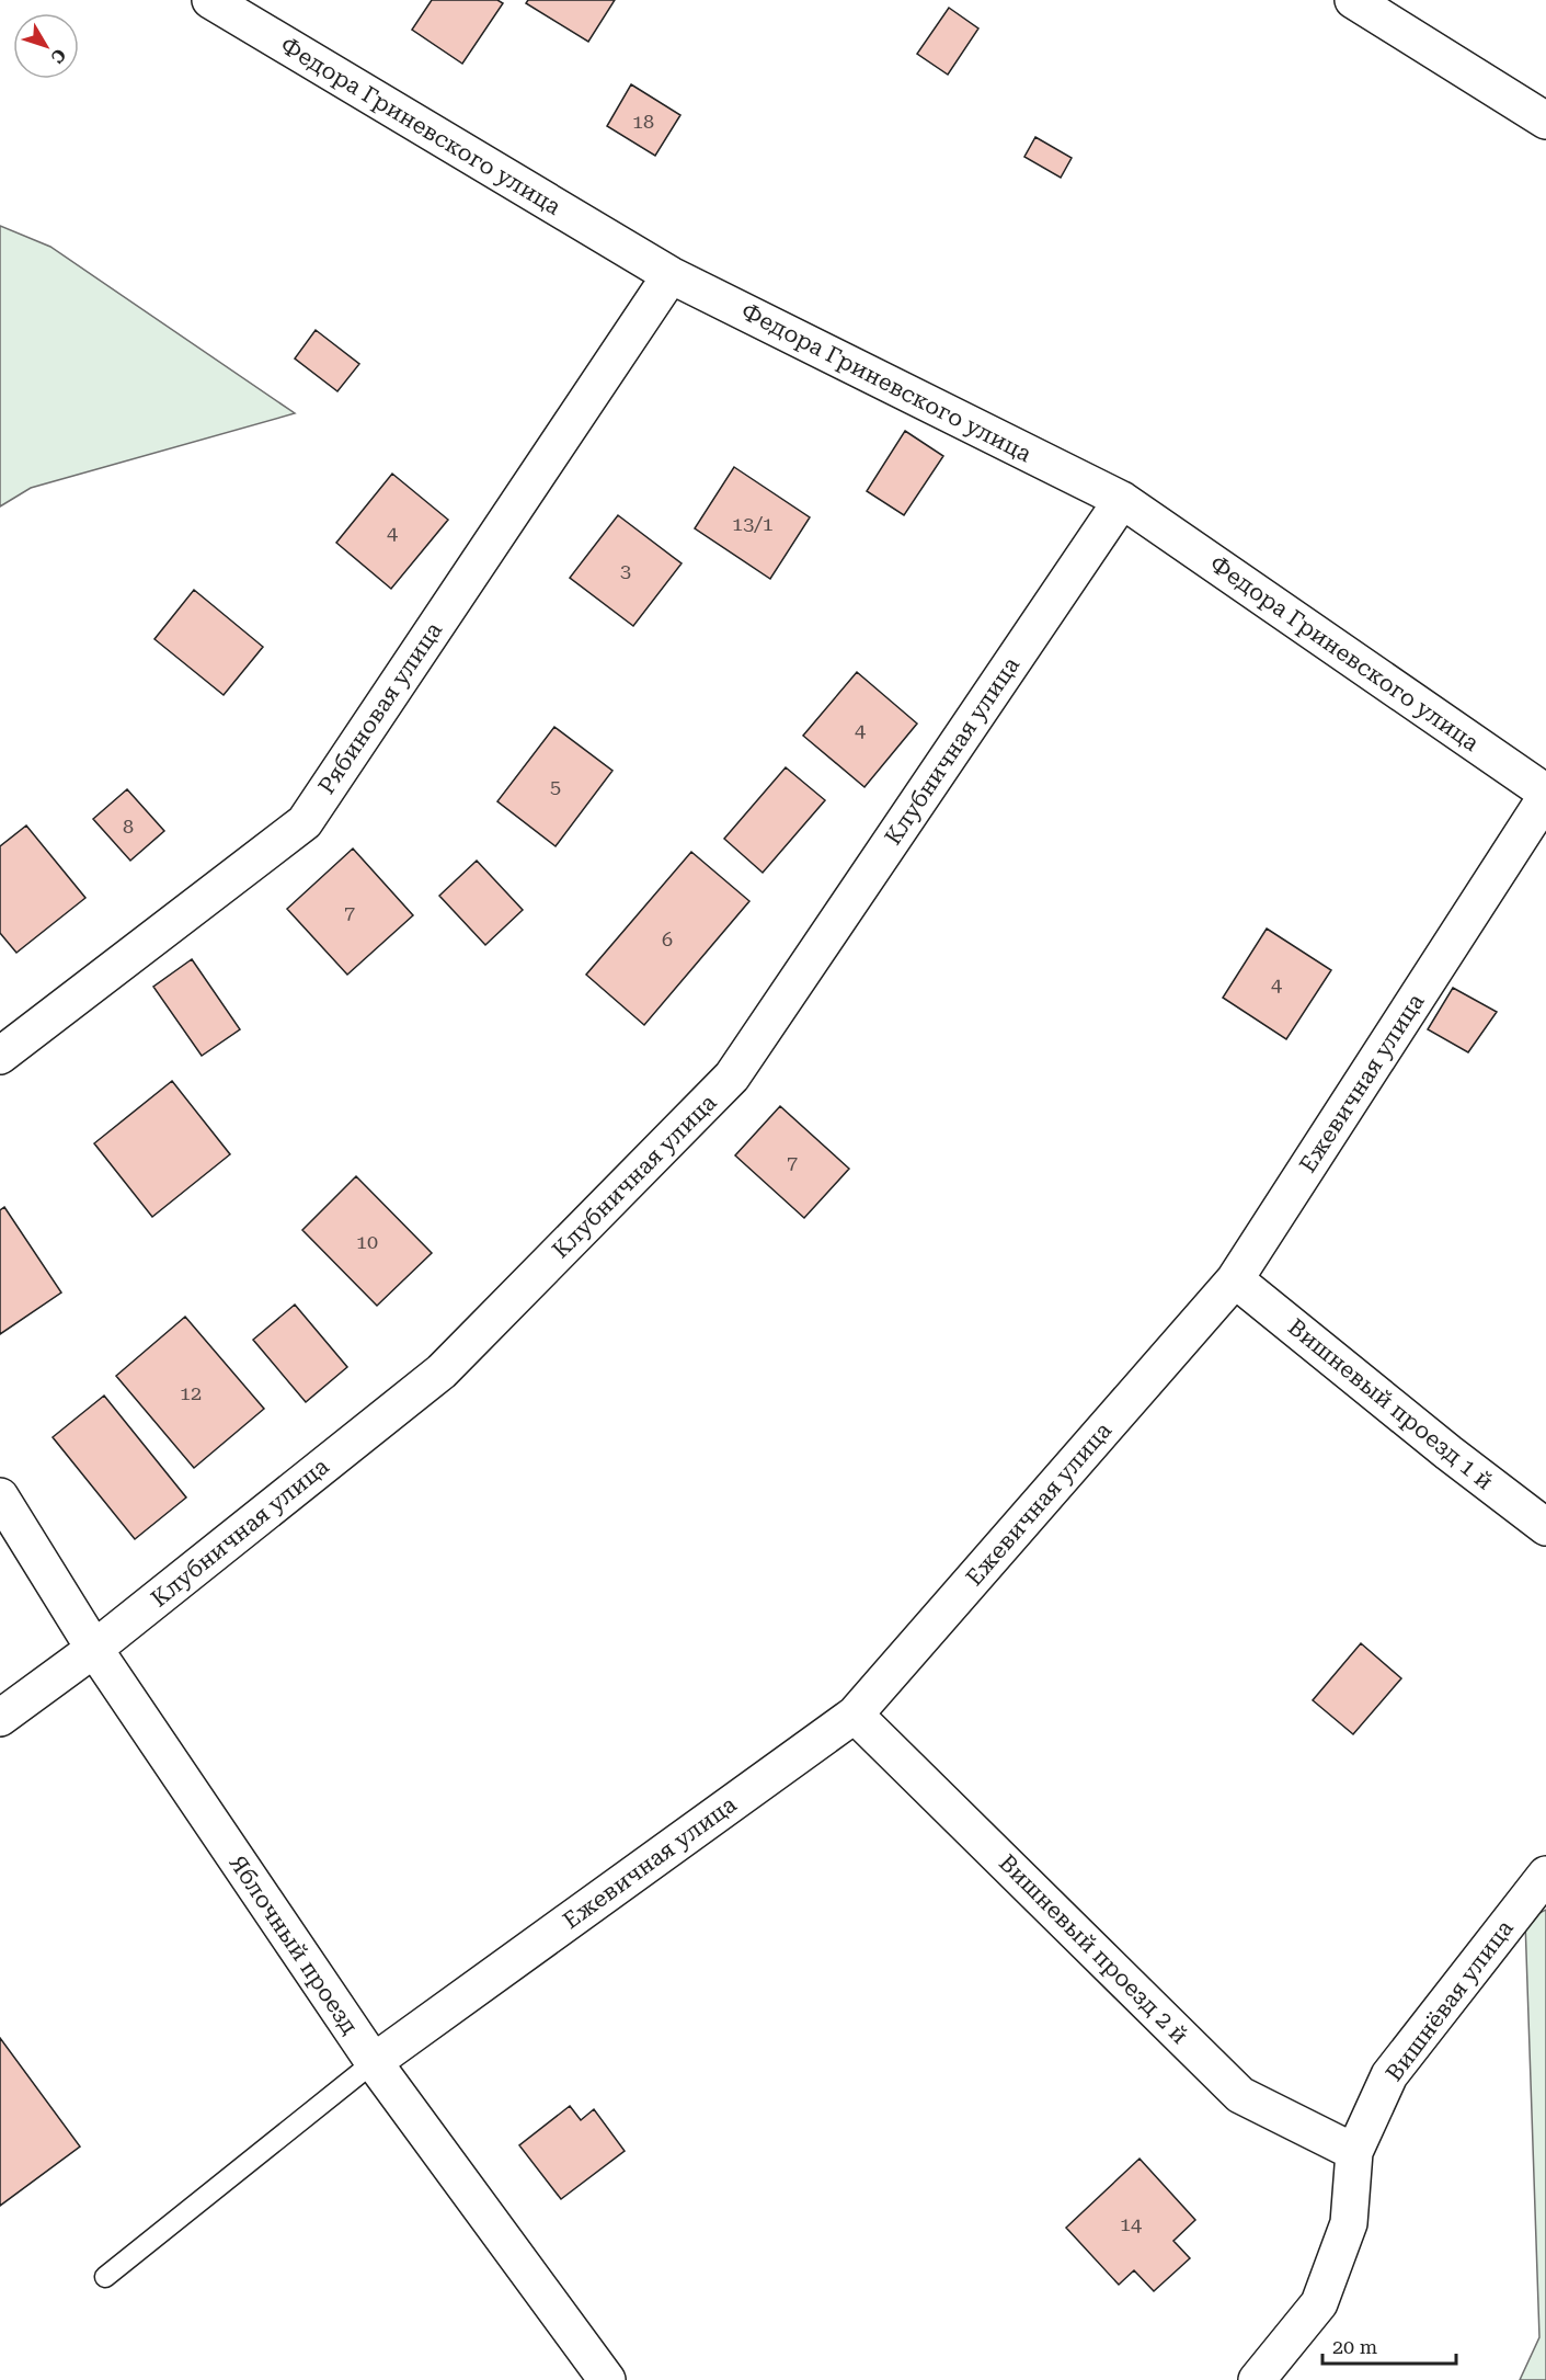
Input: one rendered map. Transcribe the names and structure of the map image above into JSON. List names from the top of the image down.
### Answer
{
  "streets": {
    "street": [
      "Федора Гриневского улица",
      "Рябиновая улица",
      "Клубничная улица",
      "Ежевичная улица",
      "Вишневый проезд 1 й",
      "Яблочный проезд",
      "Вишневый проезд 2 й",
      "Вишнёвая улица"
    ]
  },
  "crossings": [
    ["Федора Гриневского улица", "Рябиновая улица"],
    ["Федора Гриневского улица", "Клубничная улица"],
    ["Федора Гриневского улица", "Ежевичная улица"],
    ["Клубничная улица", "Яблочный проезд"],
    ["Ежевичная улица", "Вишневый проезд 1 й"],
    ["Ежевичная улица", "Яблочный проезд"],
    ["Ежевичная улица", "Вишневый проезд 2 й"],
    ["Вишневый проезд 2 й", "Вишнёвая улица"]
  ],
  "house_numbers": [
    "18",
    "13/1",
    "4",
    "3",
    "4",
    "5",
    "8",
    "7",
    "6",
    "4",
    "7",
    "10",
    "12",
    "14"
  ],
  "scale_bar": "20 m",
  "north": "bottom right"
}
